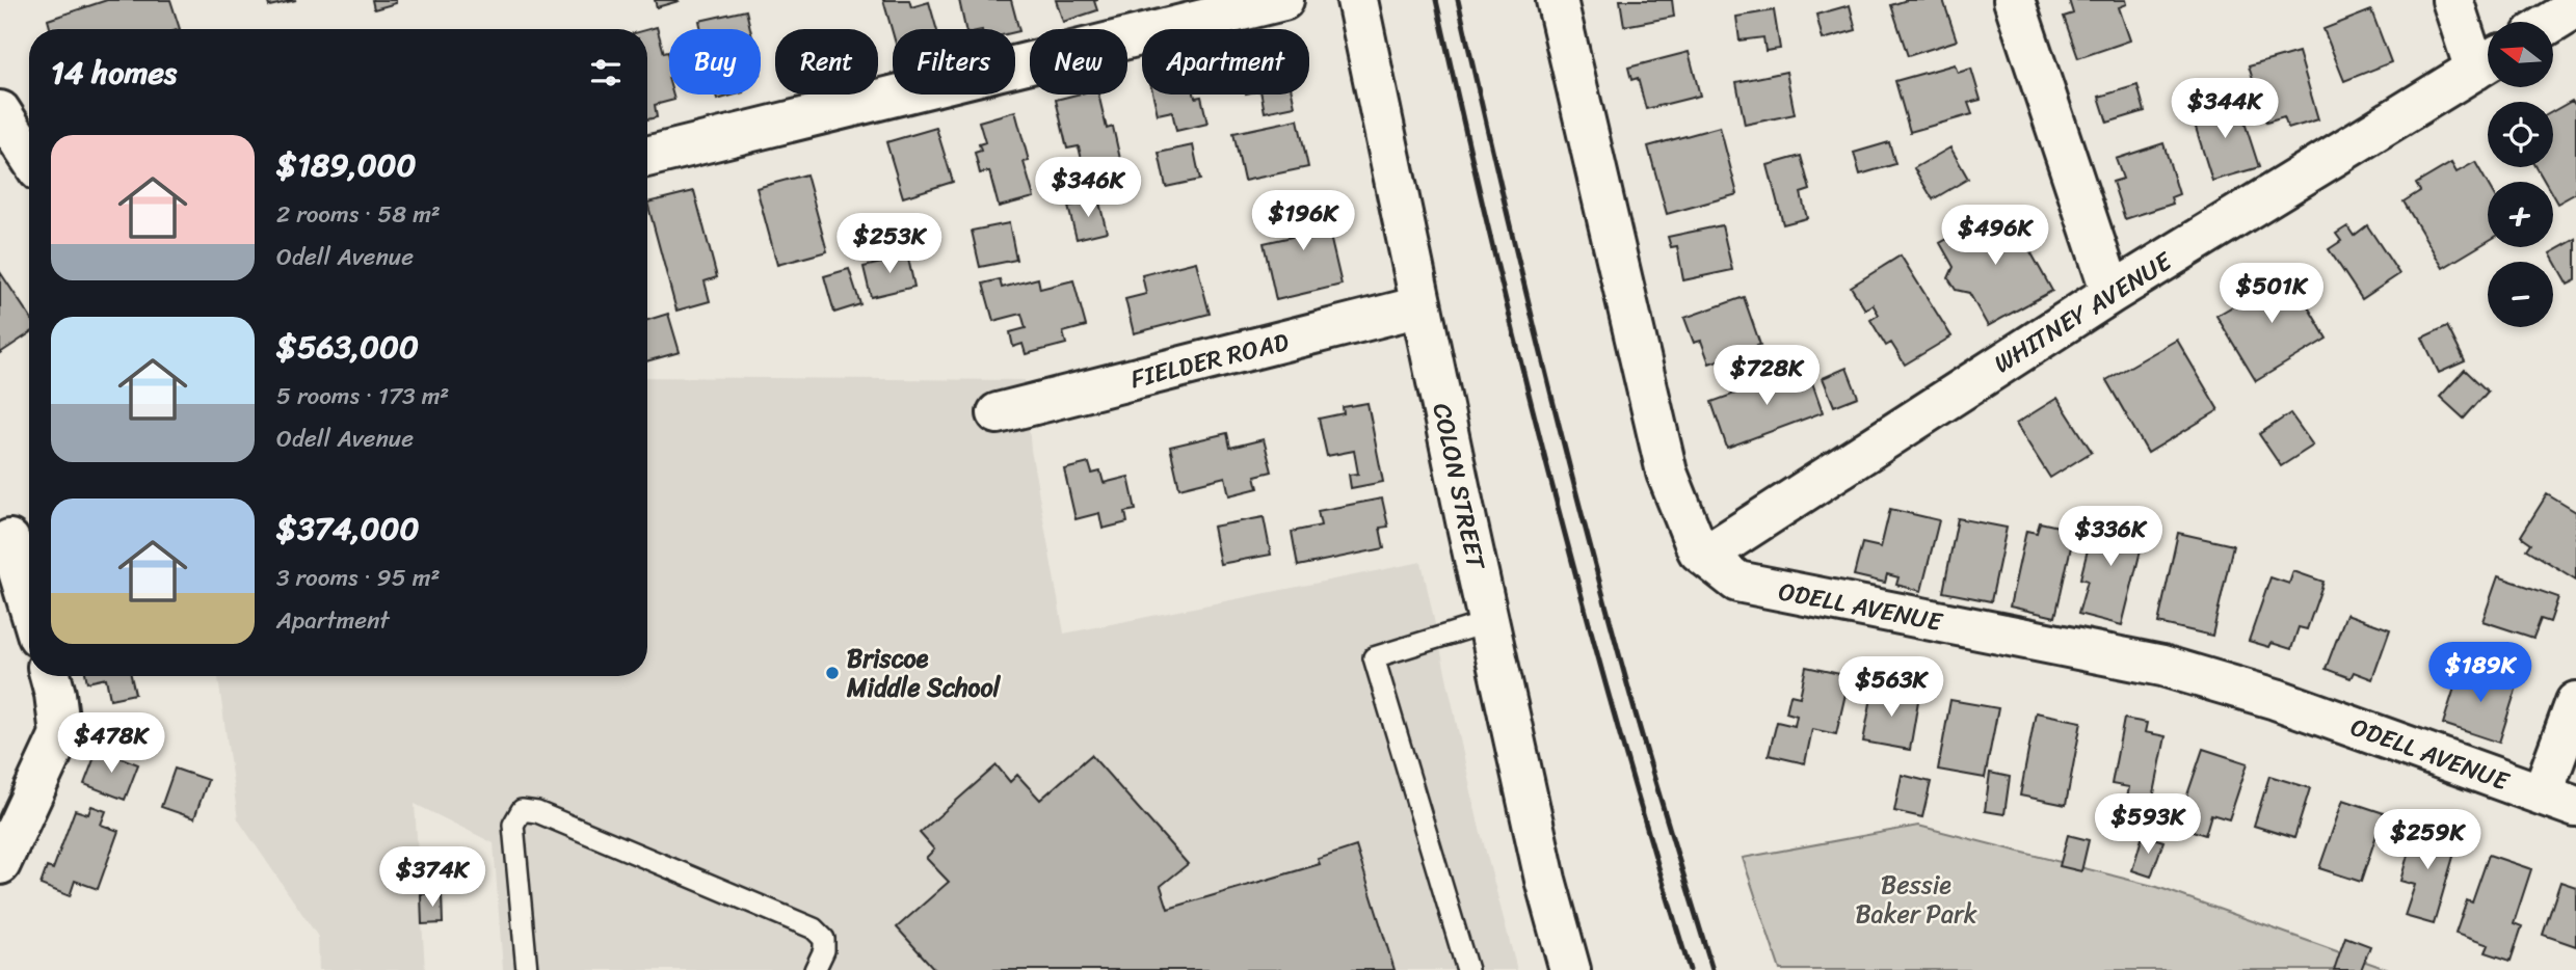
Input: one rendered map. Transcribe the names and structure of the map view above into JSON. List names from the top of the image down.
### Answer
{
  "streets": {
    "street": [
      "WHITNEY AVENUE",
      "FIELDER ROAD",
      "COLON STREET",
      "ODELL AVENUE"
    ]
  },
  "crossings": [
    ["WHITNEY AVENUE", "ODELL AVENUE"],
    ["FIELDER ROAD", "COLON STREET"]
  ],
  "parks": ["Bessie Baker Park"],
  "places": ["Briscoe Middle School"],
  "north": "left",
  "page": {
    "map_buttons": ["+", "−"],
    "chip": [
      "Buy",
      "Rent",
      "Filters",
      "New",
      "Apartment"
    ],
    "heading": "14 homes",
    "price": [
      "$344K",
      "$346K",
      "$196K",
      "$496K",
      "$253K",
      "$501K",
      "$728K",
      "$336K",
      "$189K",
      "$563K",
      "$478K",
      "$593K",
      "$259K",
      "$374K"
    ],
    "list": [
      {
        "name": "$189,000",
        "note": "2 rooms · 58 m² · Odell Avenue"
      },
      {
        "name": "$563,000",
        "note": "5 rooms · 173 m² · Odell Avenue"
      },
      {
        "name": "$374,000",
        "note": "3 rooms · 95 m² · Apartment"
      }
    ]
  }
}
